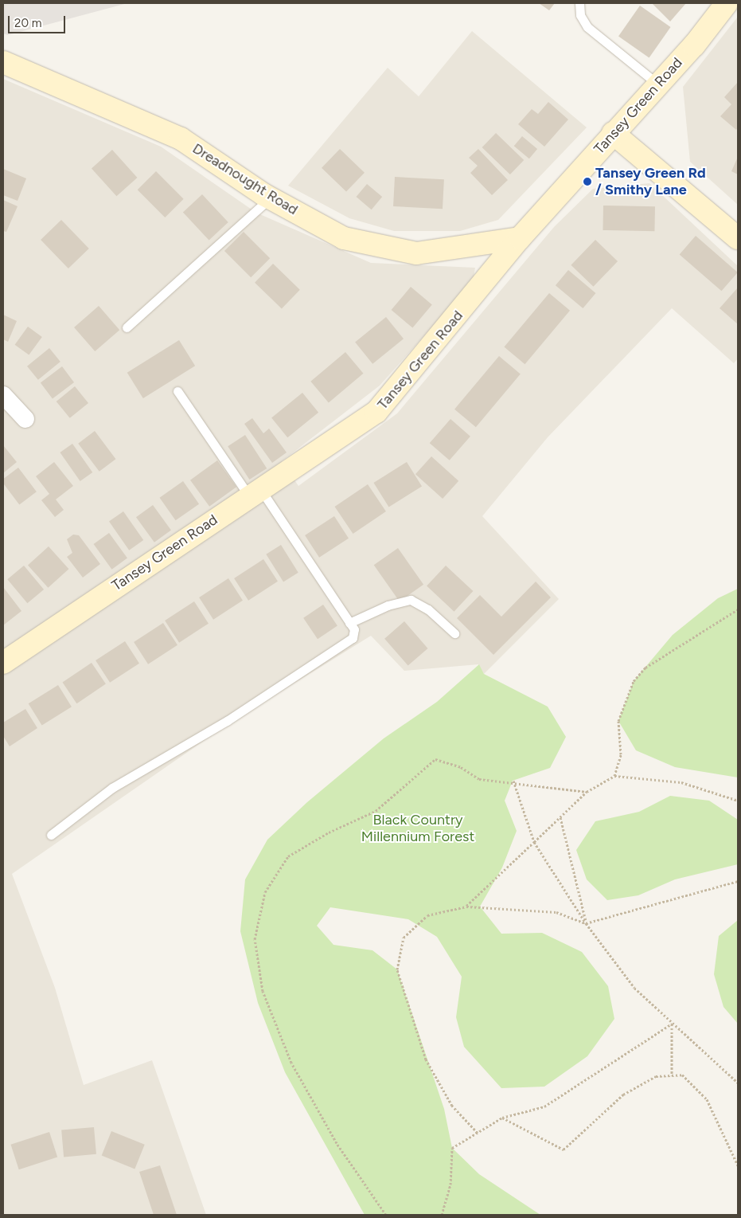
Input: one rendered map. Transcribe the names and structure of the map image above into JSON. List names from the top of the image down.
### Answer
{
  "streets": {
    "street": ["Tansey Green Road", "Dreadnought Road"]
  },
  "crossings": [
    ["Tansey Green Road", "Dreadnought Road"]
  ],
  "parks": ["Black Country Millennium Forest"],
  "places": ["Tansey Green Rd / Smithy Lane"],
  "scale_bar": "20 m"
}
